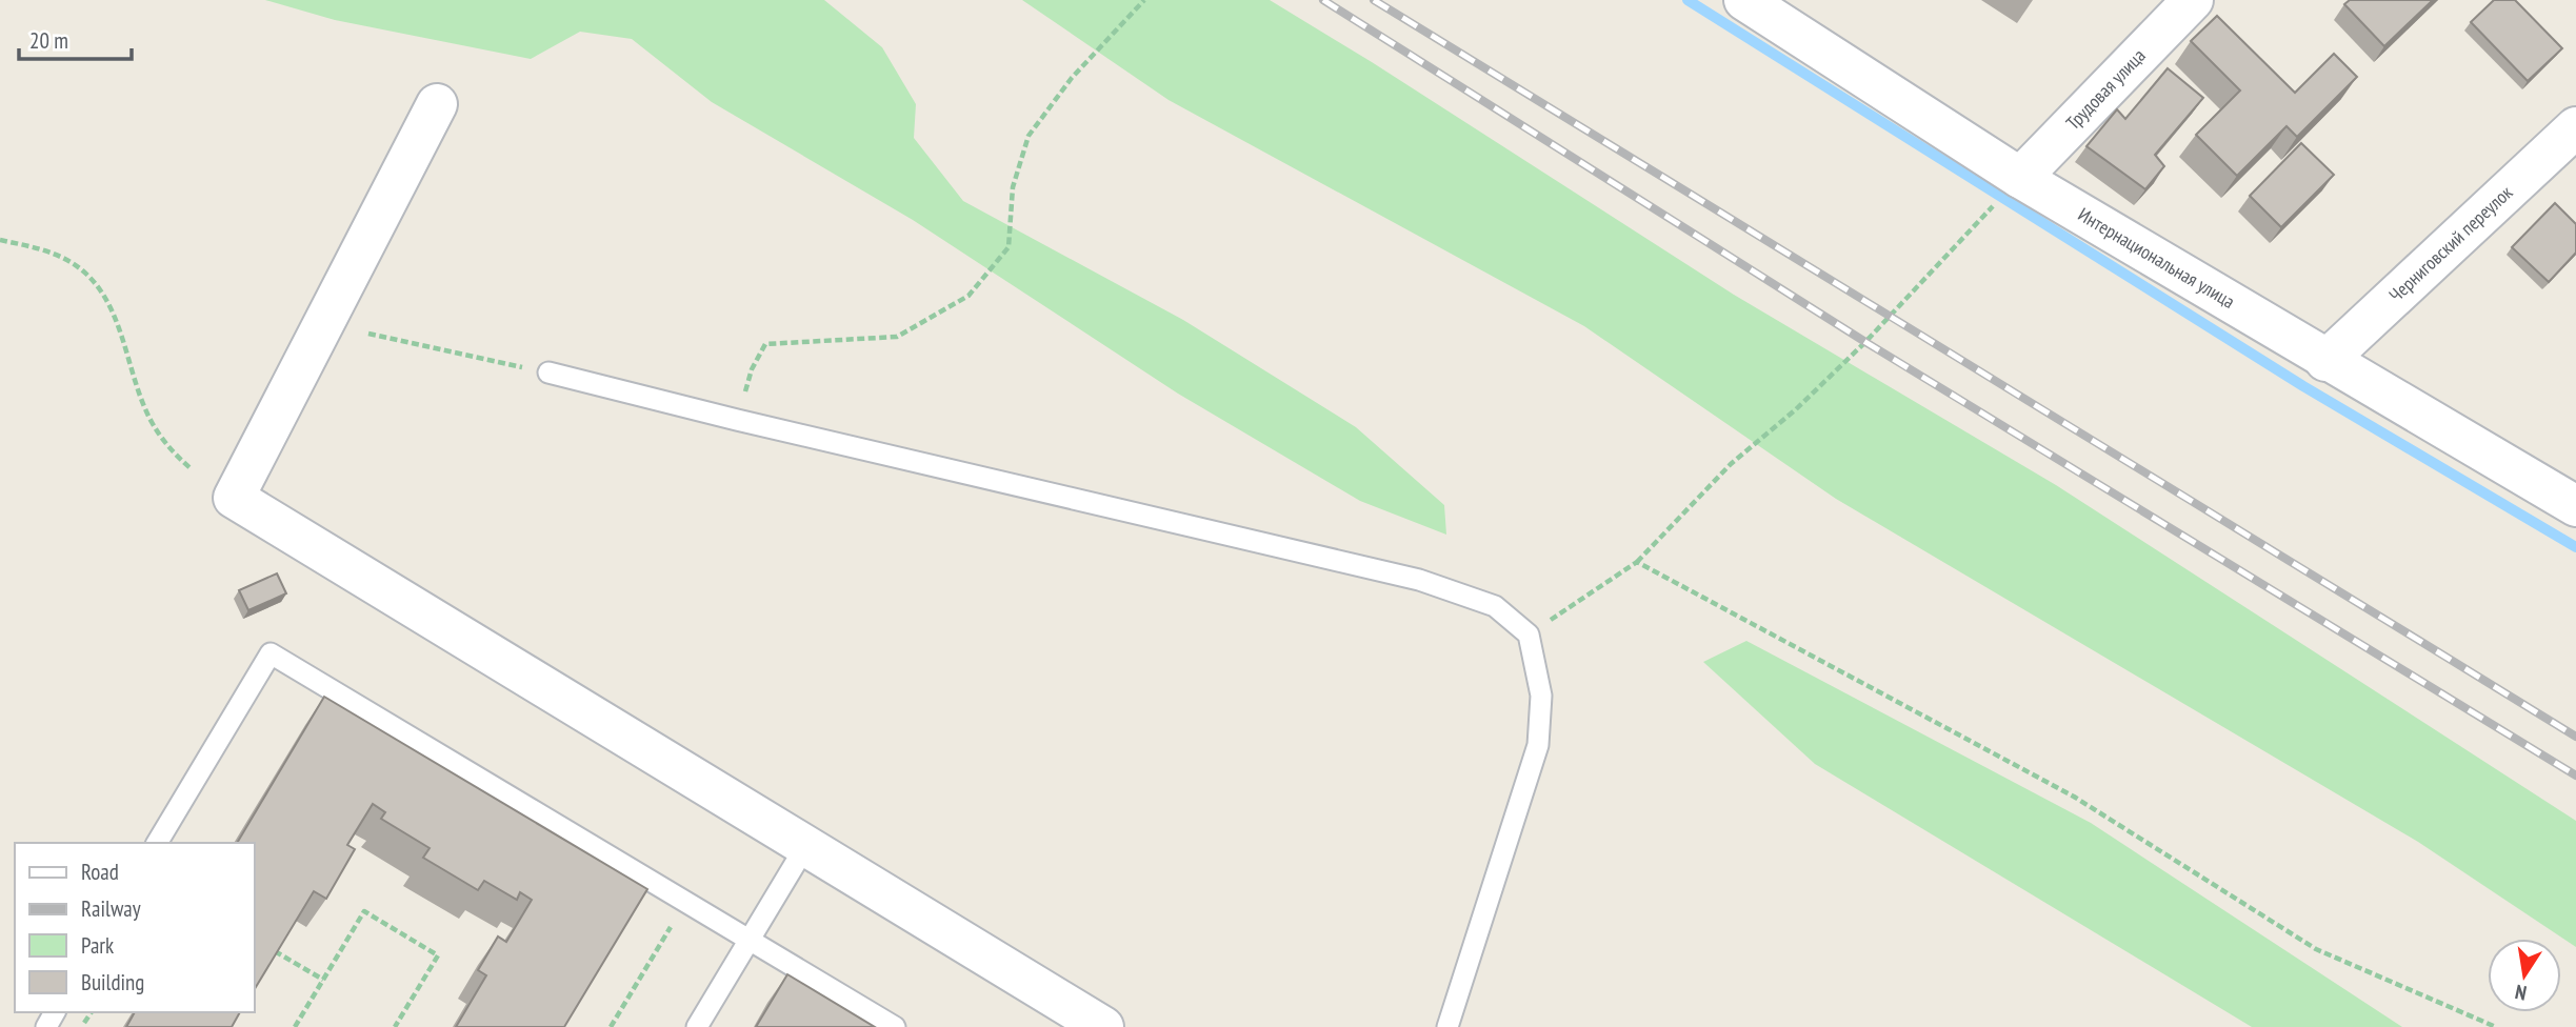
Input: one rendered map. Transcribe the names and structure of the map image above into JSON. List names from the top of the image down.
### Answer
{
  "streets": {
    "street": ["Трудовая улица", "Черниговский переулок", "Интернациональная улица"]
  },
  "crossings": [
    ["Трудовая улица", "Интернациональная улица"],
    ["Черниговский переулок", "Интернациональная улица"]
  ],
  "legend": [
    "Road",
    "Railway",
    "Park",
    "Building"
  ],
  "scale_bar": "20 m",
  "north": "bottom"
}
